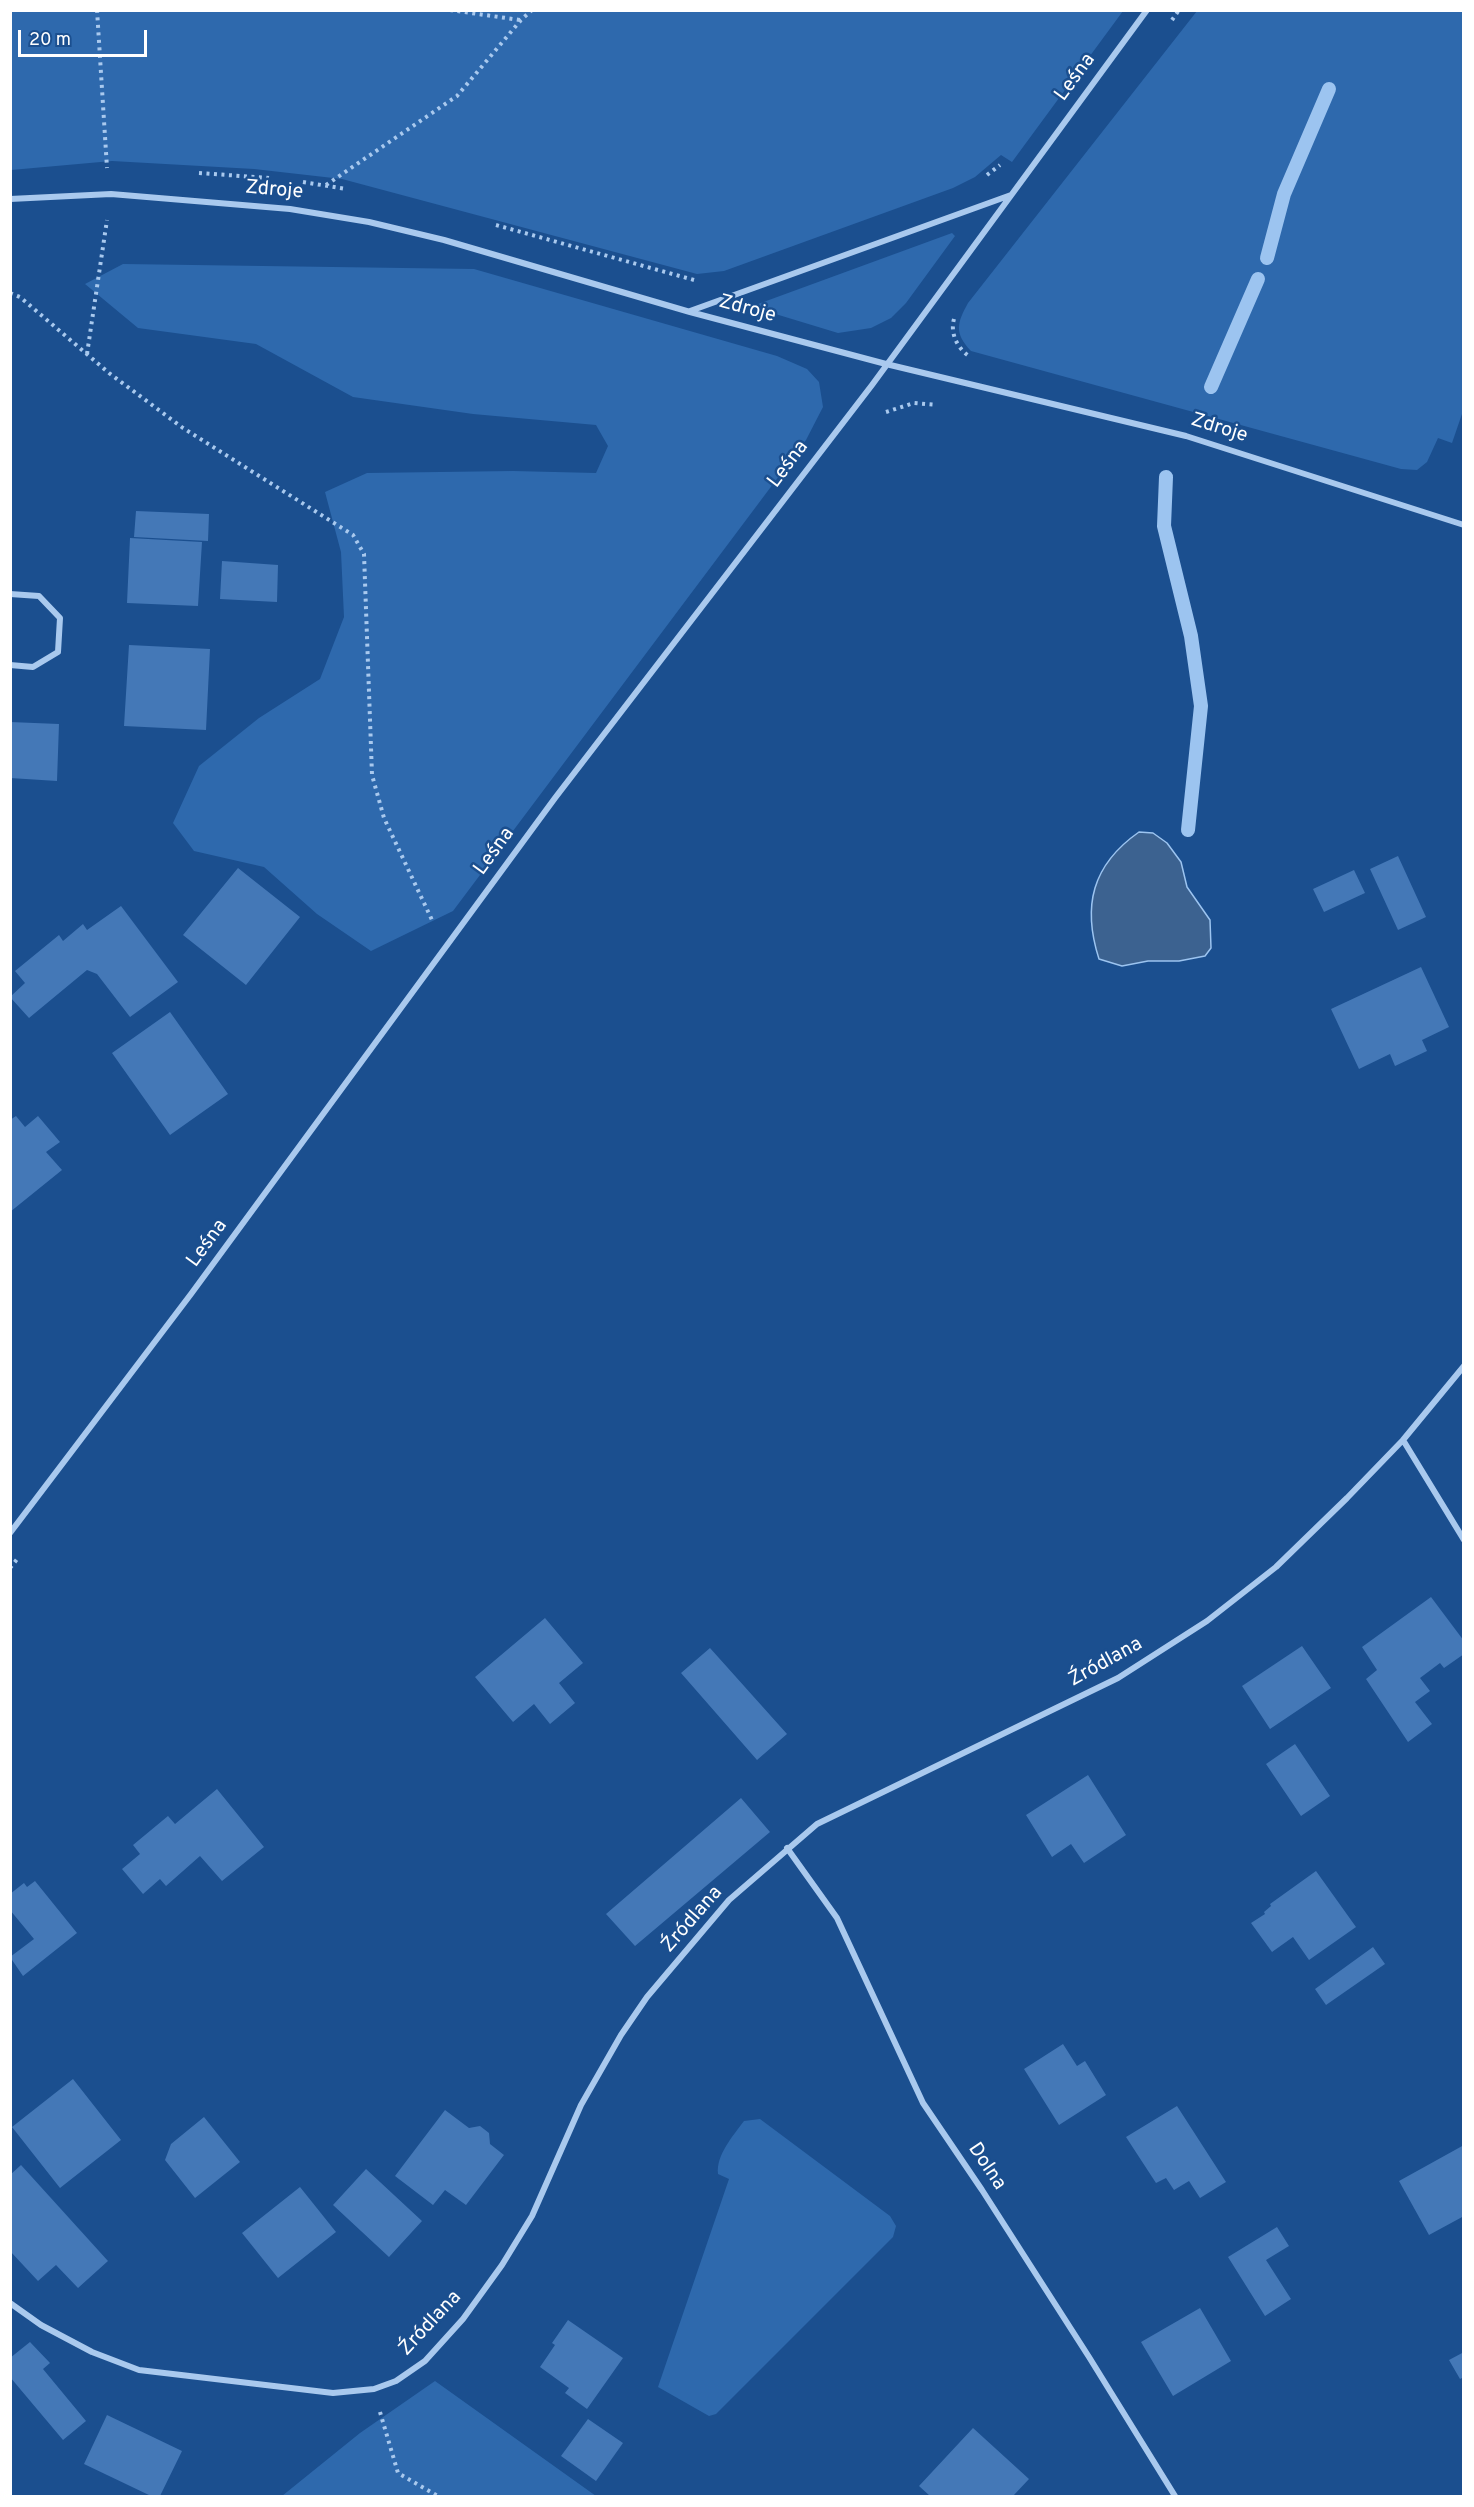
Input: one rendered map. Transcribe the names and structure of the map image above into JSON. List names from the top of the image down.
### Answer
{
  "streets": {
    "street": [
      "Leśna",
      "Zdroje",
      "Źródlana",
      "Dolna"
    ]
  },
  "crossings": [
    ["Leśna", "Zdroje"],
    ["Źródlana", "Dolna"]
  ],
  "scale_bar": "20 m"
}
